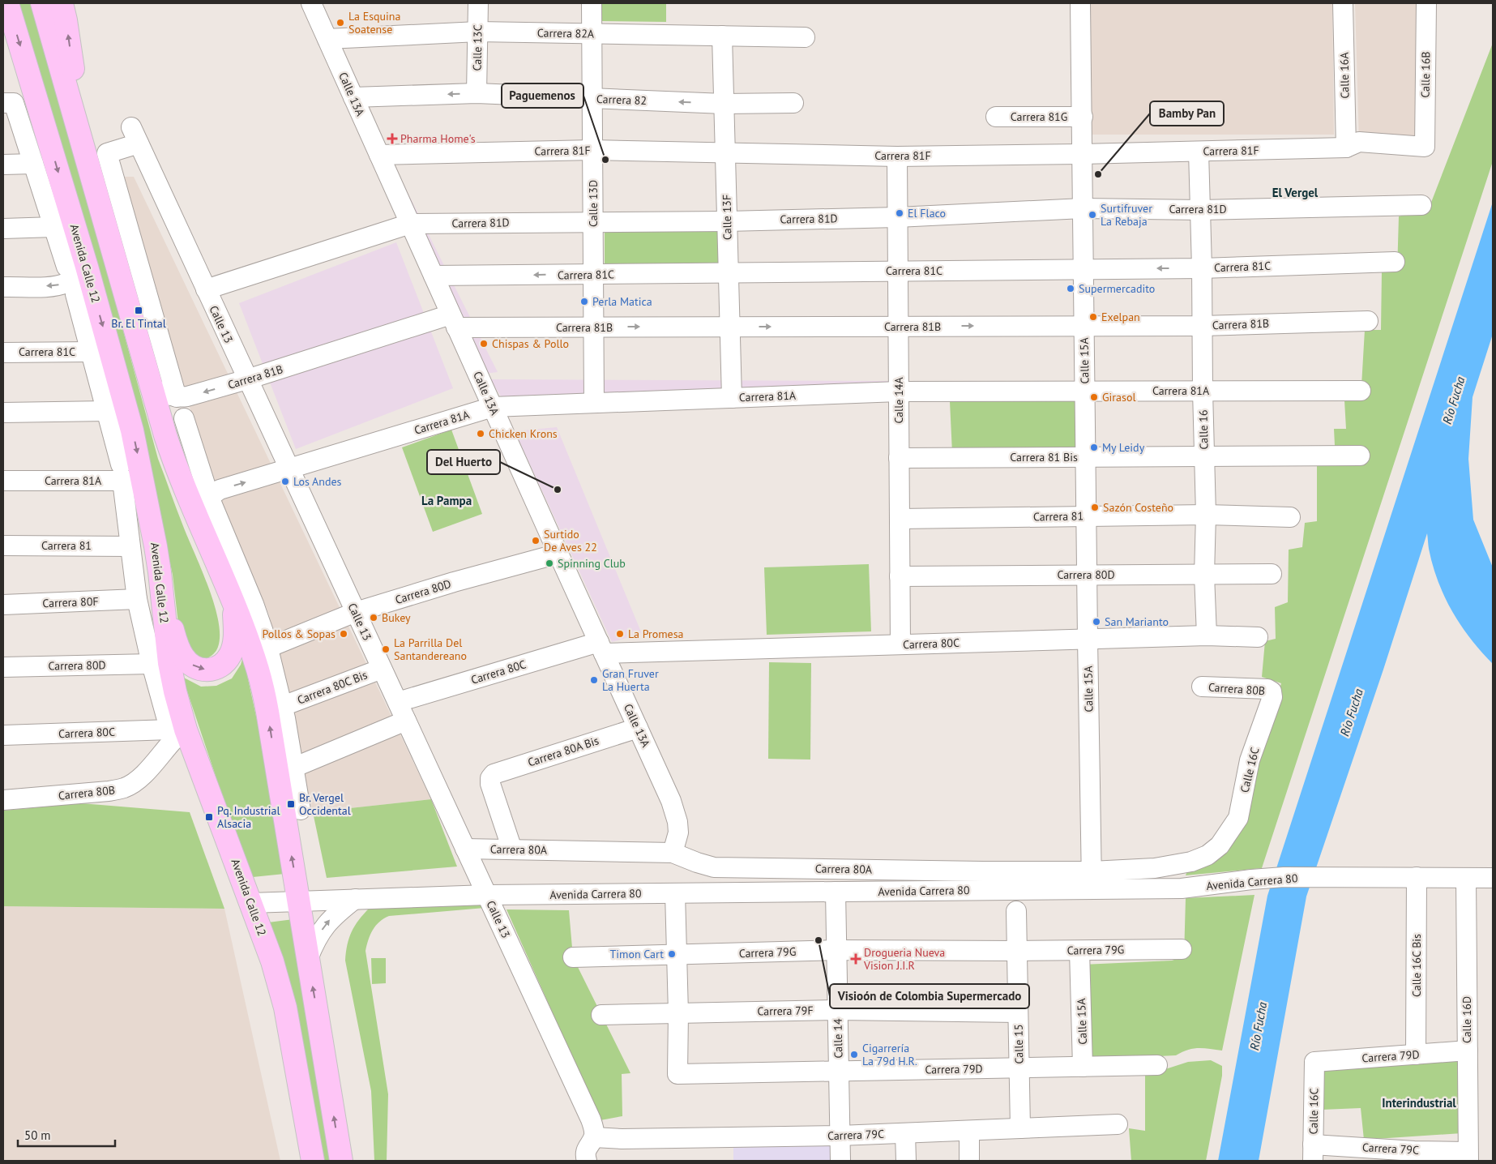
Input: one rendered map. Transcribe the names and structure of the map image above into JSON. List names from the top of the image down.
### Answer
{
  "streets": {
    "main road": ["Avenida Calle 12"],
    "street": [
      "Carrera 82A",
      "Calle 13C",
      "Calle 16B",
      "Calle 16A",
      "Calle 13A",
      "Carrera 82",
      "Carrera 81G",
      "Carrera 81F",
      "Calle 13D",
      "Carrera 81D",
      "Calle 13F",
      "Carrera 81C",
      "Calle 13",
      "Carrera 81B",
      "Calle 15A",
      "Carrera 81A",
      "Calle 14A",
      "Calle 16",
      "Carrera 81 Bis",
      "Carrera 81",
      "Carrera 80D",
      "Carrera 80F",
      "Carrera 80C",
      "Carrera 80C Bis",
      "Carrera 80B",
      "Carrera 80A Bis",
      "Calle 16C",
      "Carrera 80A",
      "Avenida Carrera 80",
      "Carrera 79G",
      "Calle 16C Bis",
      "Carrera 79F",
      "Calle 16D",
      "Calle 14",
      "Calle 15",
      "Carrera 79D",
      "Carrera 79C"
    ]
  },
  "crossings": [
    ["Carrera 82A", "Calle 13C"],
    ["Carrera 82A", "Calle 13A"],
    ["Carrera 82A", "Calle 13D"],
    ["Carrera 82A", "Calle 13F"],
    ["Calle 13C", "Carrera 82"],
    ["Calle 16B", "Carrera 81F"],
    ["Calle 16A", "Carrera 81F"],
    ["Calle 13A", "Carrera 82"],
    ["Calle 13A", "Carrera 81F"],
    ["Calle 13A", "Carrera 81D"],
    ["Calle 13A", "Carrera 81C"],
    ["Calle 13A", "Carrera 81B"],
    ["Calle 13A", "Carrera 81A"],
    ["Calle 13A", "Carrera 80D"],
    ["Calle 13A", "Carrera 80C"],
    ["Calle 13A", "Carrera 80A Bis"],
    ["Calle 13A", "Carrera 80A"],
    ["Carrera 82", "Calle 13D"],
    ["Carrera 82", "Calle 13F"],
    ["Carrera 81G", "Calle 15A"],
    ["Carrera 81F", "Calle 13D"],
    ["Carrera 81F", "Calle 13F"],
    ["Carrera 81F", "Calle 15A"],
    ["Carrera 81F", "Calle 14A"],
    ["Carrera 81F", "Calle 16"],
    ["Calle 13D", "Carrera 81D"],
    ["Calle 13D", "Carrera 81C"],
    ["Calle 13D", "Carrera 81B"],
    ["Calle 13D", "Carrera 81A"],
    ["Carrera 81D", "Calle 13F"],
    ["Carrera 81D", "Calle 13"],
    ["Carrera 81D", "Calle 15A"],
    ["Carrera 81D", "Calle 14A"],
    ["Carrera 81D", "Calle 16"],
    ["Calle 13F", "Carrera 81C"],
    ["Calle 13F", "Carrera 81B"],
    ["Calle 13F", "Carrera 81A"],
    ["Avenida Calle 12", "Carrera 81A"],
    ["Avenida Calle 12", "Avenida Carrera 80"],
    ["Carrera 81C", "Calle 15A"],
    ["Carrera 81C", "Calle 14A"],
    ["Carrera 81C", "Calle 16"],
    ["Calle 13", "Carrera 81B"],
    ["Calle 13", "Carrera 81A"],
    ["Calle 13", "Carrera 80D"],
    ["Calle 13", "Carrera 80C"],
    ["Calle 13", "Carrera 80C Bis"],
    ["Calle 13", "Carrera 80A"],
    ["Calle 13", "Avenida Carrera 80"],
    ["Calle 13", "Carrera 79C"],
    ["Carrera 81B", "Calle 15A"],
    ["Carrera 81B", "Calle 14A"],
    ["Carrera 81B", "Calle 16"],
    ["Calle 15A", "Carrera 81A"],
    ["Calle 15A", "Carrera 81 Bis"],
    ["Calle 15A", "Carrera 81"],
    ["Calle 15A", "Carrera 80D"],
    ["Calle 15A", "Carrera 80C"],
    ["Calle 15A", "Carrera 80A"],
    ["Calle 15A", "Avenida Carrera 80"],
    ["Calle 15A", "Carrera 79G"],
    ["Calle 15A", "Carrera 79D"],
    ["Carrera 81A", "Calle 14A"],
    ["Carrera 81A", "Calle 16"],
    ["Calle 14A", "Carrera 81 Bis"],
    ["Calle 14A", "Carrera 81"],
    ["Calle 14A", "Carrera 80D"],
    ["Calle 14A", "Carrera 80C"],
    ["Calle 16", "Carrera 81 Bis"],
    ["Calle 16", "Carrera 81"],
    ["Calle 16", "Carrera 80D"],
    ["Calle 16", "Carrera 80C"],
    ["Carrera 80C", "Carrera 80B"],
    ["Carrera 80B", "Calle 16C"],
    ["Carrera 80A Bis", "Carrera 80A"],
    ["Calle 16C", "Carrera 80A"],
    ["Calle 16C", "Carrera 79D"],
    ["Calle 16C", "Carrera 79C"],
    ["Carrera 80A", "Avenida Carrera 80"],
    ["Avenida Carrera 80", "Calle 16C Bis"],
    ["Avenida Carrera 80", "Calle 16D"],
    ["Avenida Carrera 80", "Calle 14"],
    ["Carrera 79G", "Calle 14"],
    ["Carrera 79G", "Calle 15"],
    ["Calle 16C Bis", "Carrera 79D"],
    ["Carrera 79F", "Calle 14"],
    ["Carrera 79F", "Calle 15"],
    ["Carrera 79F", "Carrera 79D"],
    ["Calle 16D", "Carrera 79D"],
    ["Calle 16D", "Carrera 79C"],
    ["Calle 14", "Carrera 79D"],
    ["Calle 14", "Carrera 79C"],
    ["Calle 15", "Carrera 79D"],
    ["Calle 15", "Carrera 79C"]
  ],
  "one_way": ["Carrera 82"],
  "districts": ["El Vergel", "La Pampa", "Interindustrial"],
  "water": ["Río Fucha"],
  "places": {
    "other": [
      "La Esquina Soatense",
      "Paguemenos",
      "Bamby Pan",
      "El Flaco",
      "Surtifruver La Rebaja",
      "Supermercadito",
      "Perla Matica",
      "Exelpan",
      "Chispas & Pollo",
      "Girasol",
      "Chicken Krons",
      "My Leidy",
      "Los Andes",
      "Del Huerto",
      "Sazón Costeño",
      "Surtido De Aves 22",
      "Spinning Club",
      "Bukey",
      "San Marianto",
      "Pollos & Sopas",
      "La Promesa",
      "La Parrilla Del Santandereano",
      "Gran Fruver La Huerta",
      "Visioón de Colombia Supermercado",
      "Timon Cart",
      "Cigarrería La 79d H.R."
    ],
    "health": ["Pharma Home's", "Drogueria Nueva Vision J.I.R"],
    "transit": ["Br. El Tintal", "Br. Vergel Occidental", "Pq. Industrial Alsacia"]
  },
  "scale_bar": "50 m"
}
